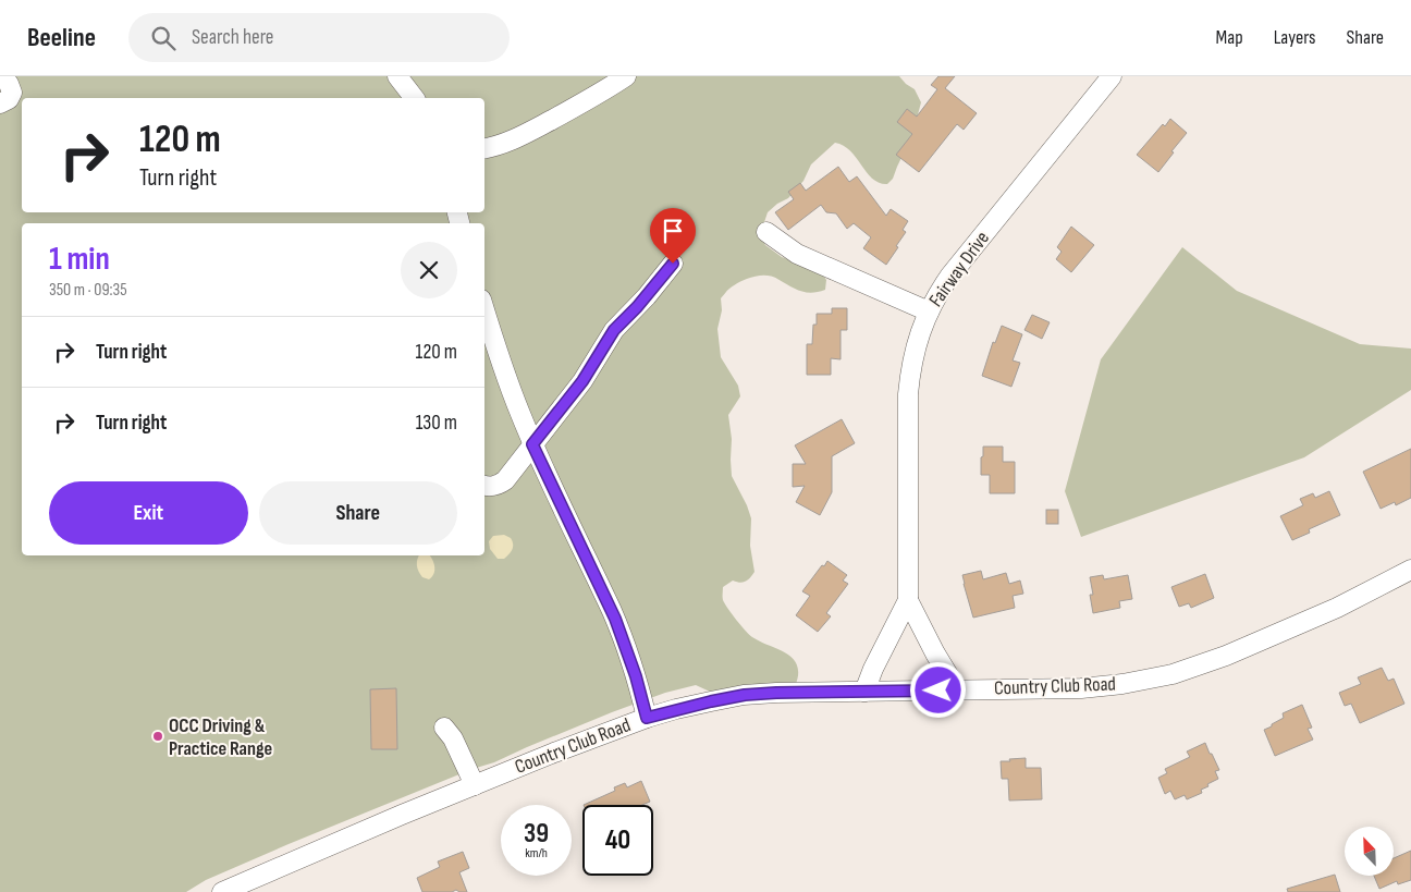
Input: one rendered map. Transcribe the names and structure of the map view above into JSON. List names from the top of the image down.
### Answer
{
  "streets": {
    "street": ["Fairway Drive", "Country Club Road"]
  },
  "crossings": [
    ["Fairway Drive", "Country Club Road"]
  ],
  "places": ["OCC Driving & Practice Range"],
  "north": "top left",
  "page": {
    "header": "Beeline",
    "search": "Search here",
    "nav": ["Map", "Layers", "Share"],
    "turn": ["120 m", "Turn right"],
    "heading": ["1 min", "350 m · 09:35"],
    "list": [
      {
        "name": "Turn right",
        "value": "120 m"
      },
      {
        "name": "Turn right",
        "value": "130 m"
      }
    ],
    "buttons": ["Exit", "Share"],
    "speed": "39 km/h",
    "limit": "40"
  }
}
